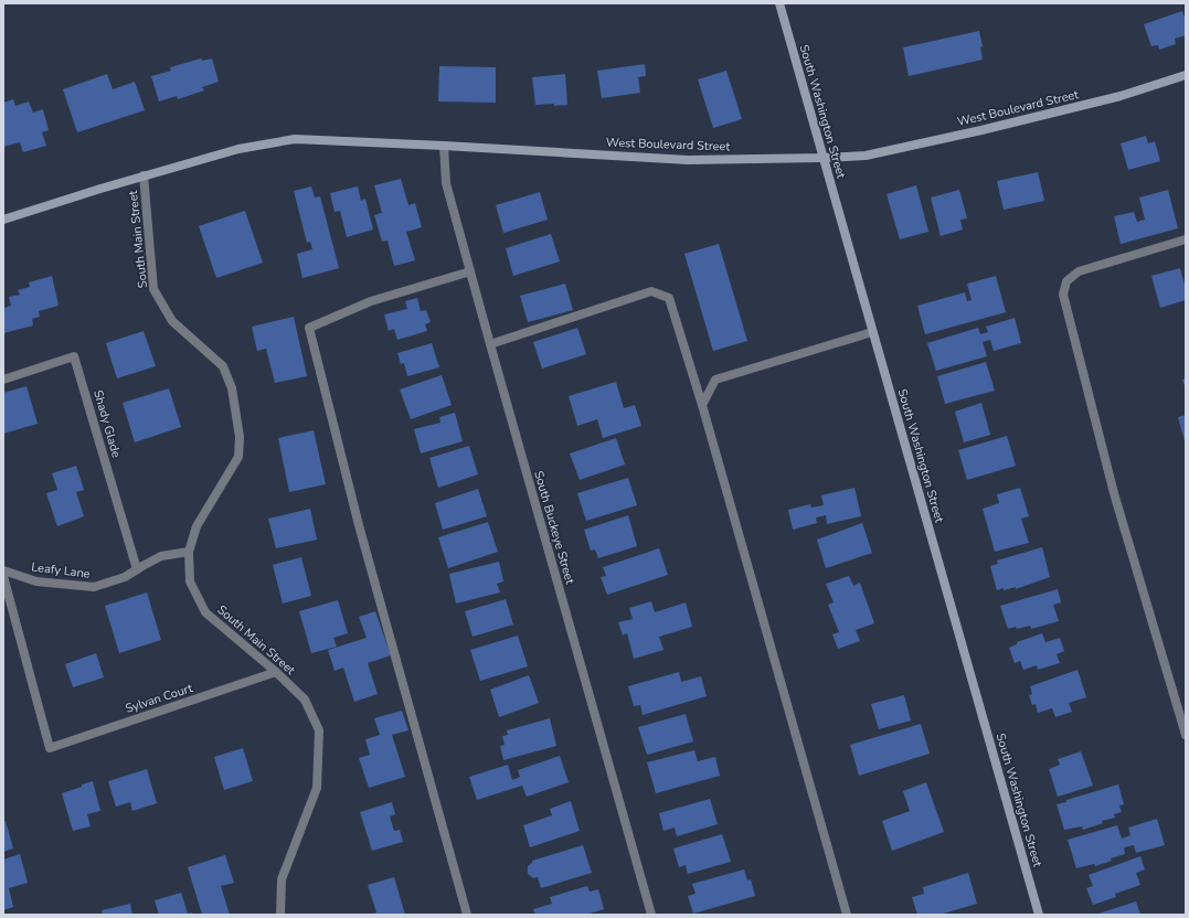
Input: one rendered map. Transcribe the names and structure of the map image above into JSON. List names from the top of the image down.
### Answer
{
  "streets": {
    "main road": ["West Boulevard Street", "South Washington Street"],
    "street": [
      "South Main Street",
      "Shady Glade",
      "South Buckeye Street",
      "Leafy Lane",
      "Sylvan Court"
    ]
  },
  "crossings": [
    ["West Boulevard Street", "South Washington Street"],
    ["West Boulevard Street", "South Main Street"],
    ["West Boulevard Street", "South Buckeye Street"],
    ["South Main Street", "Leafy Lane"],
    ["South Main Street", "Sylvan Court"],
    ["Shady Glade", "Leafy Lane"]
  ]
}
